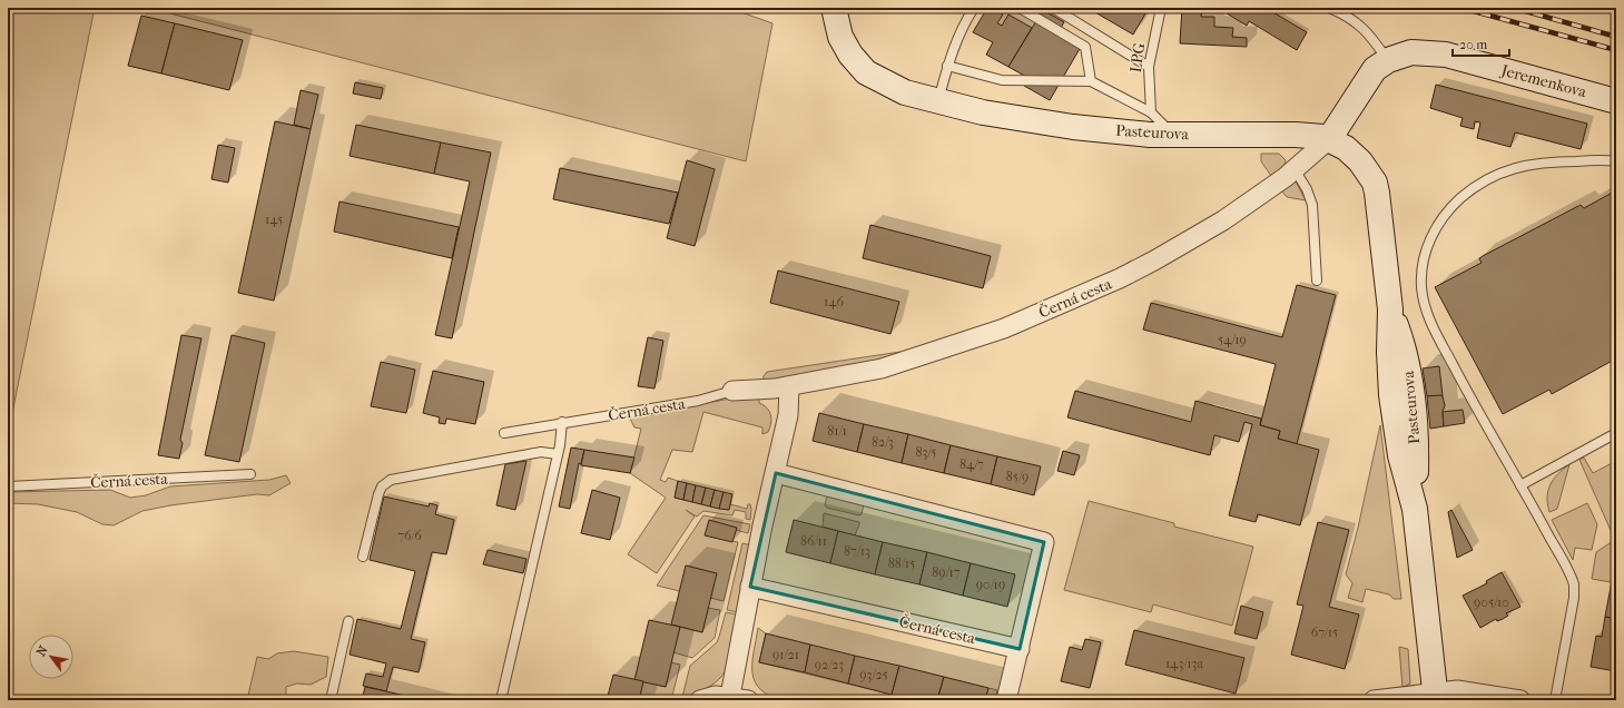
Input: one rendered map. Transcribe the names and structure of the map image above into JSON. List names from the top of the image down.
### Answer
{
  "streets": {
    "main road": ["Jeremenkova", "Pasteurova"],
    "street": ["Černá cesta"],
    "lane": ["LPG"]
  },
  "crossings": [
    ["Jeremenkova", "Pasteurova"],
    ["Jeremenkova", "Černá cesta"],
    ["Pasteurova", "Černá cesta"]
  ],
  "house_numbers": [
    "145",
    "146",
    "54/19",
    "81/1",
    "82/3",
    "83/5",
    "84/7",
    "85/9",
    "76/6",
    "86/11",
    "87/13",
    "88/15",
    "89/17",
    "90/19",
    "905/10",
    "67/15",
    "91/21",
    "143/13a",
    "92/23",
    "93/25"
  ],
  "scale_bar": "20 m",
  "north": "top left"
}
